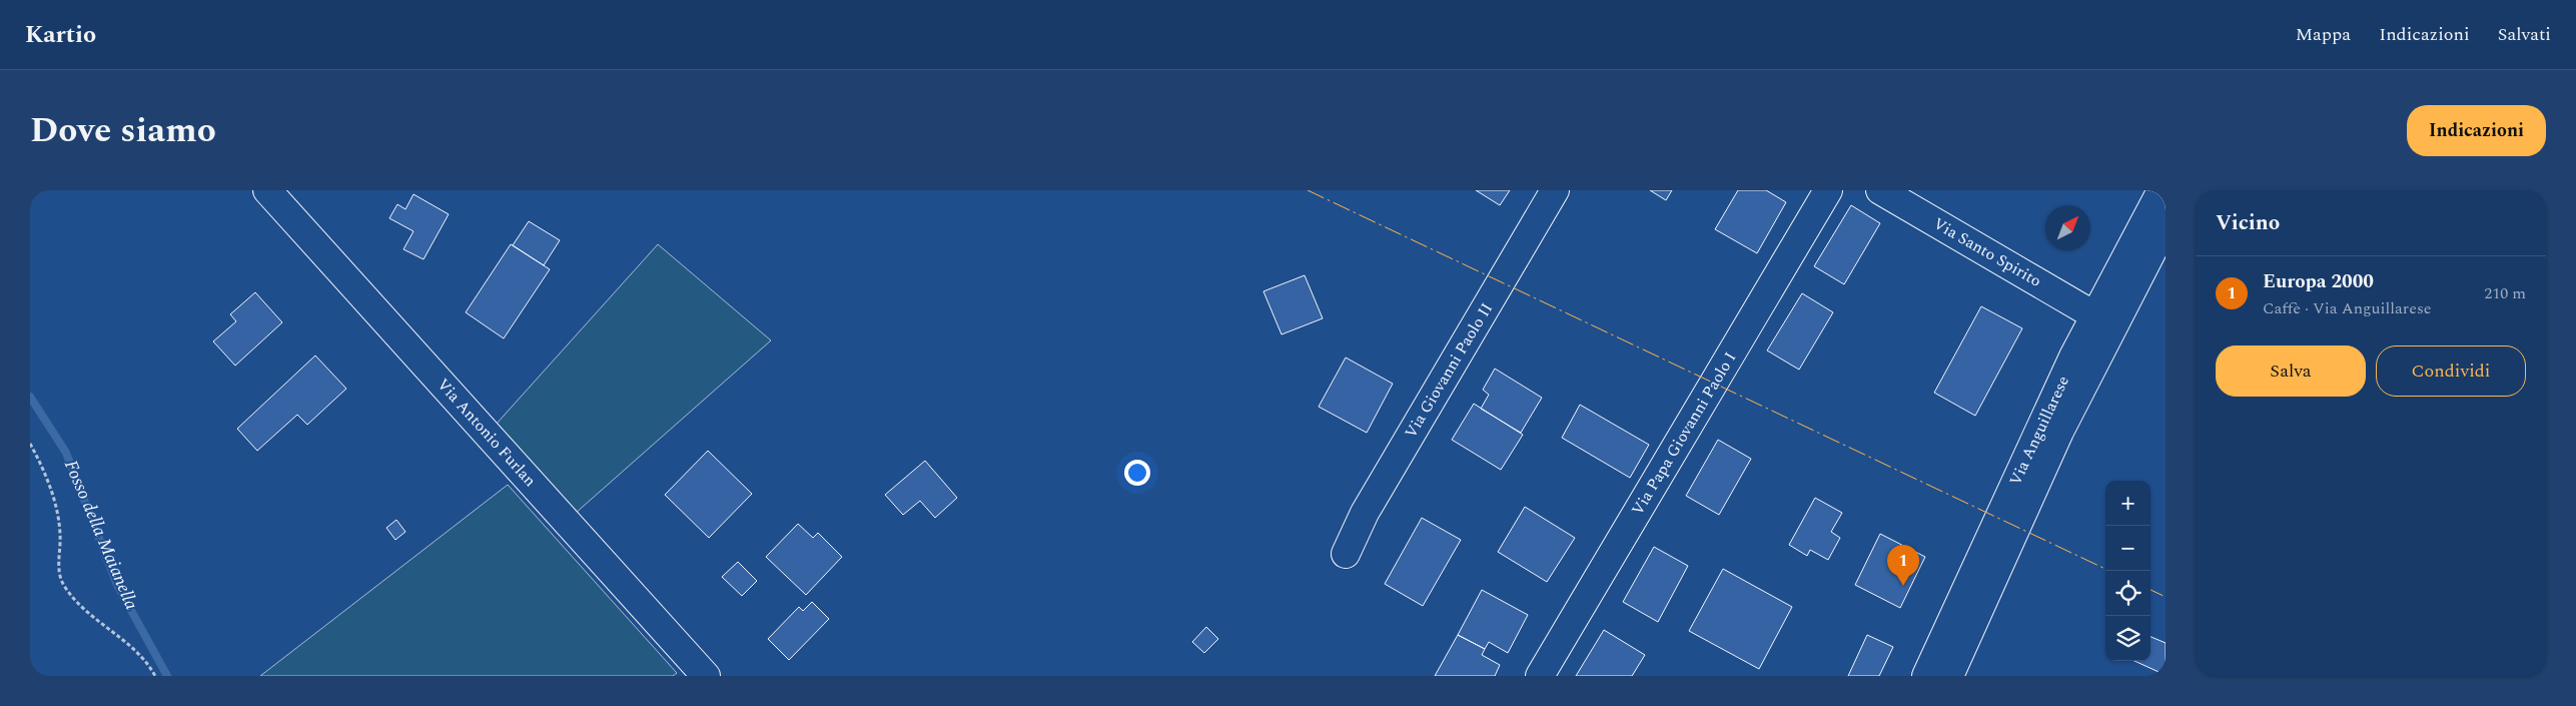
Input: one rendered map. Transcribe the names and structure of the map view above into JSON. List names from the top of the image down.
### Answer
{
  "streets": {
    "street": [
      "Via Santo Spirito",
      "Via Giovanni Paolo II",
      "Via Anguillarese",
      "Via Antonio Furlan",
      "Via Papa Giovanni Paolo I"
    ]
  },
  "crossings": [
    ["Via Santo Spirito", "Via Anguillarese"]
  ],
  "water": ["Fosso della Maianella"],
  "north": "top right",
  "page": {
    "header": "Kartio",
    "nav": ["Mappa", "Indicazioni", "Salvati"],
    "title": "Dove siamo",
    "buttons": [
      "Indicazioni",
      ["Salva", "Condividi"]
    ],
    "heading": "Vicino",
    "list": [
      {
        "mark": "1",
        "name": "Europa 2000",
        "note": "Caffè · Via Anguillarese",
        "value": "210 m"
      }
    ],
    "map_buttons": ["+", "−"],
    "pins": "1"
  }
}
